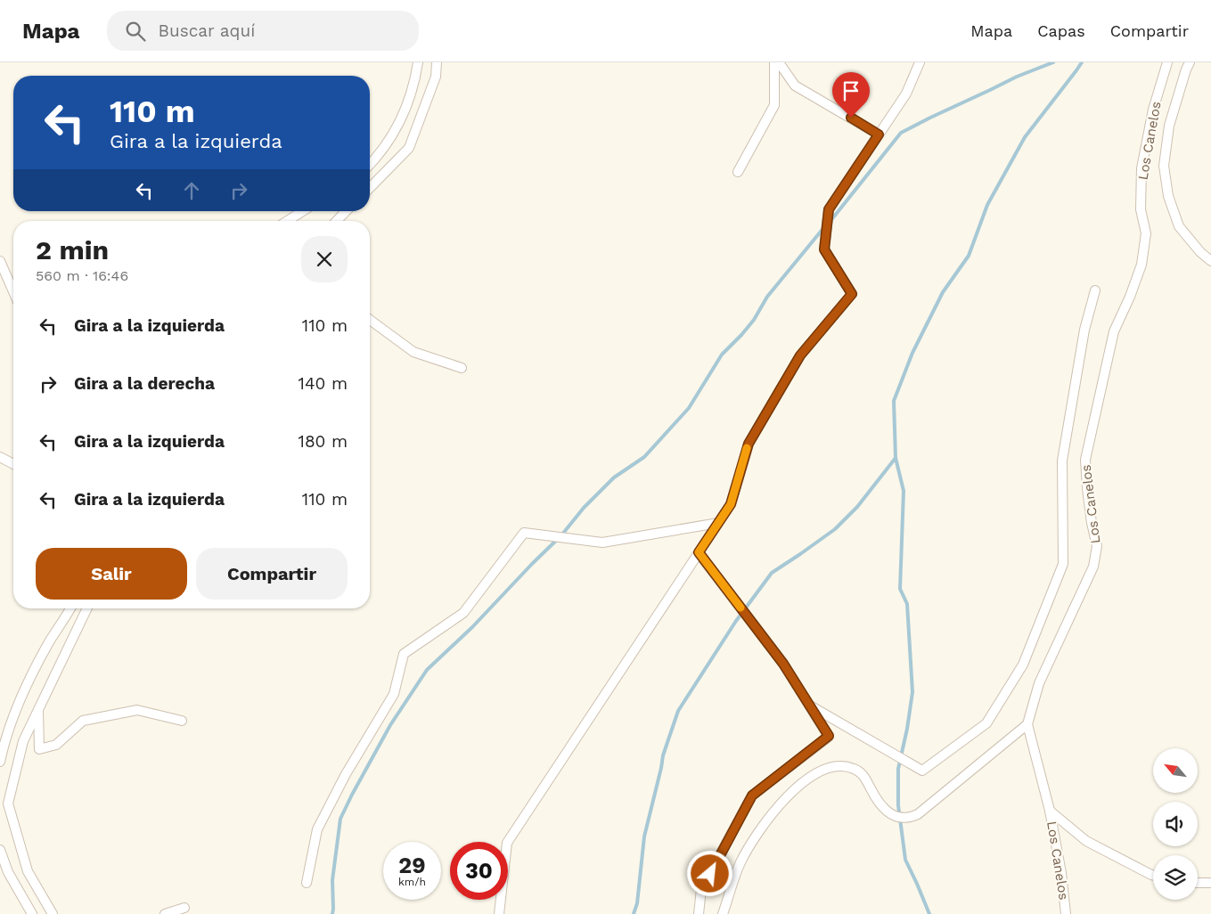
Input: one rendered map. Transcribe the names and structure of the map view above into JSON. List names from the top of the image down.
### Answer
{
  "streets": {
    "street": ["Los Canelos"]
  },
  "north": "top left",
  "page": {
    "header": "Mapa",
    "search": "Buscar aquí",
    "nav": ["Mapa", "Capas", "Compartir"],
    "turn": ["110 m", "Gira a la izquierda"],
    "heading": ["2 min", "560 m · 16:46"],
    "list": [
      {
        "name": "Gira a la izquierda",
        "value": "110 m"
      },
      {
        "name": "Gira a la derecha",
        "value": "140 m"
      },
      {
        "name": "Gira a la izquierda",
        "value": "180 m"
      },
      {
        "name": "Gira a la izquierda",
        "value": "110 m"
      }
    ],
    "buttons": ["Salir", "Compartir"],
    "speed": "29 km/h",
    "limit": "30"
  }
}
